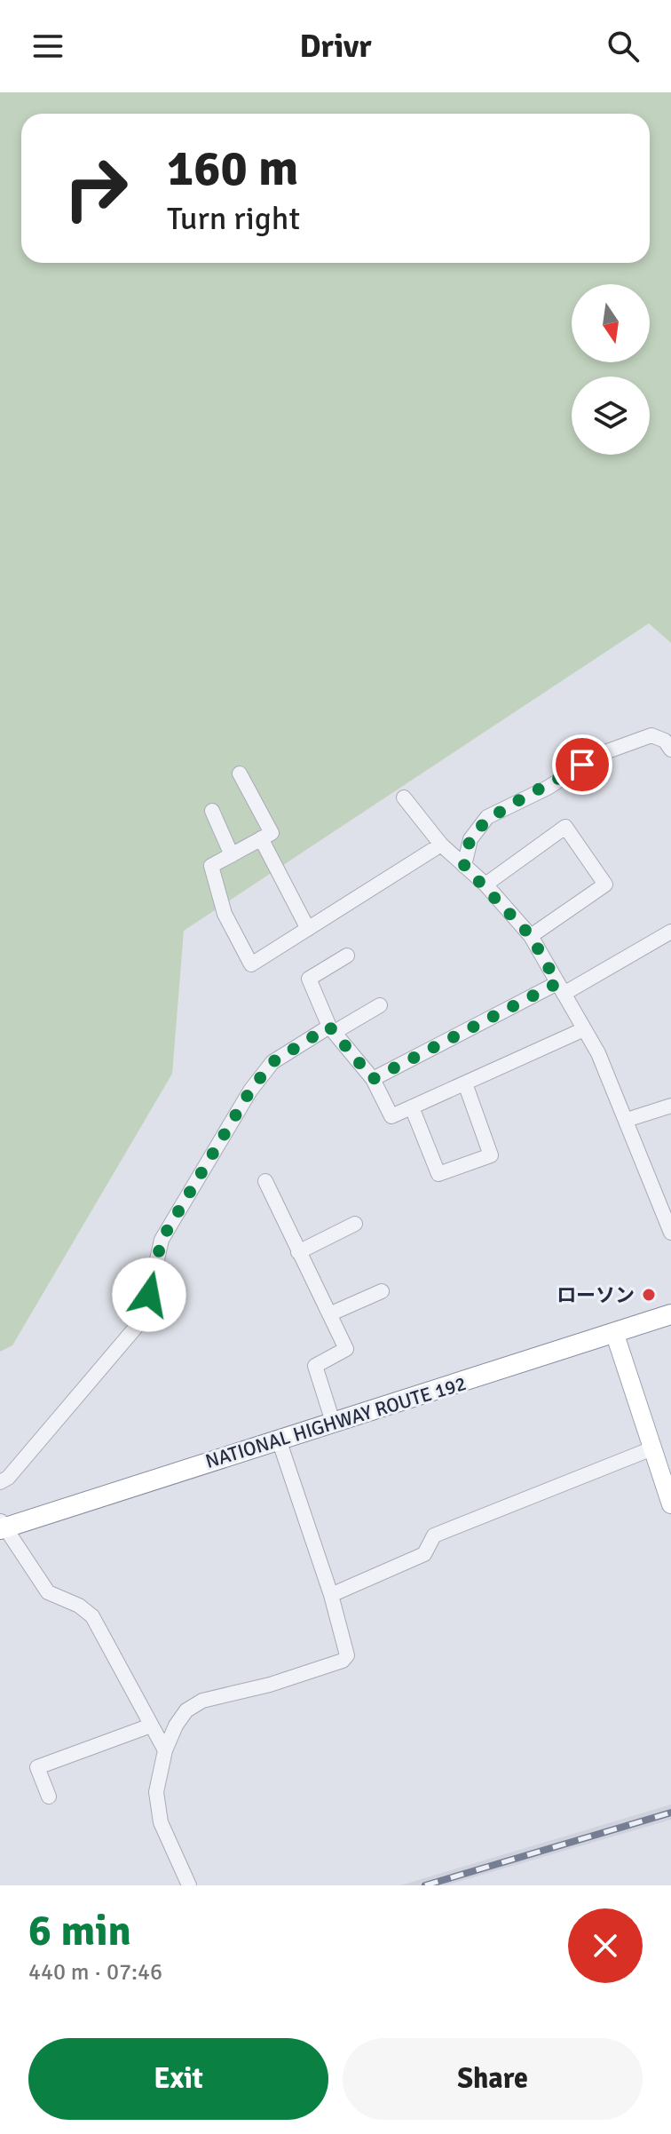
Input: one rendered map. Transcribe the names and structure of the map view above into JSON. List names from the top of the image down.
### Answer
{
  "streets": {
    "highway": ["NATIONAL HIGHWAY ROUTE 192"]
  },
  "places": ["ローソン"],
  "north": "bottom",
  "page": {
    "header": "Drivr",
    "turn": ["160 m", "Turn right"],
    "heading": ["6 min", "440 m · 07:46"],
    "buttons": ["Exit", "Share"]
  }
}
